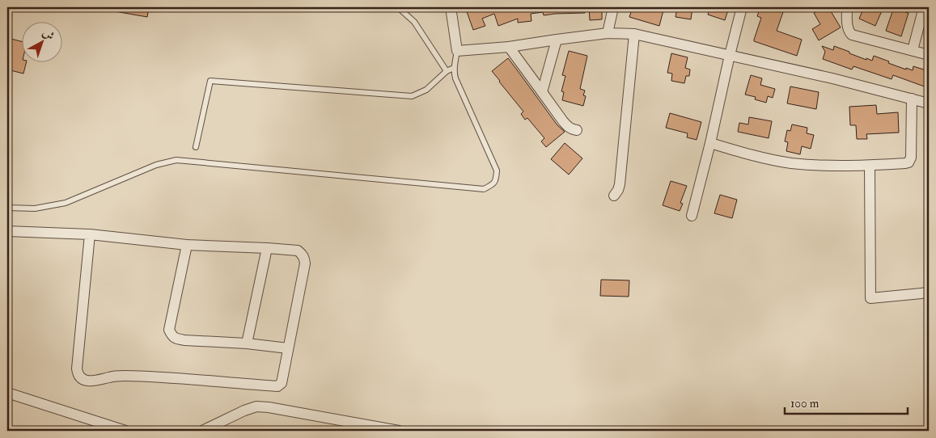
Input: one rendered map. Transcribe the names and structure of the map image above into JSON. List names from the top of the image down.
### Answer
{
  "scale_bar": "100 m",
  "north": "top right"
}
